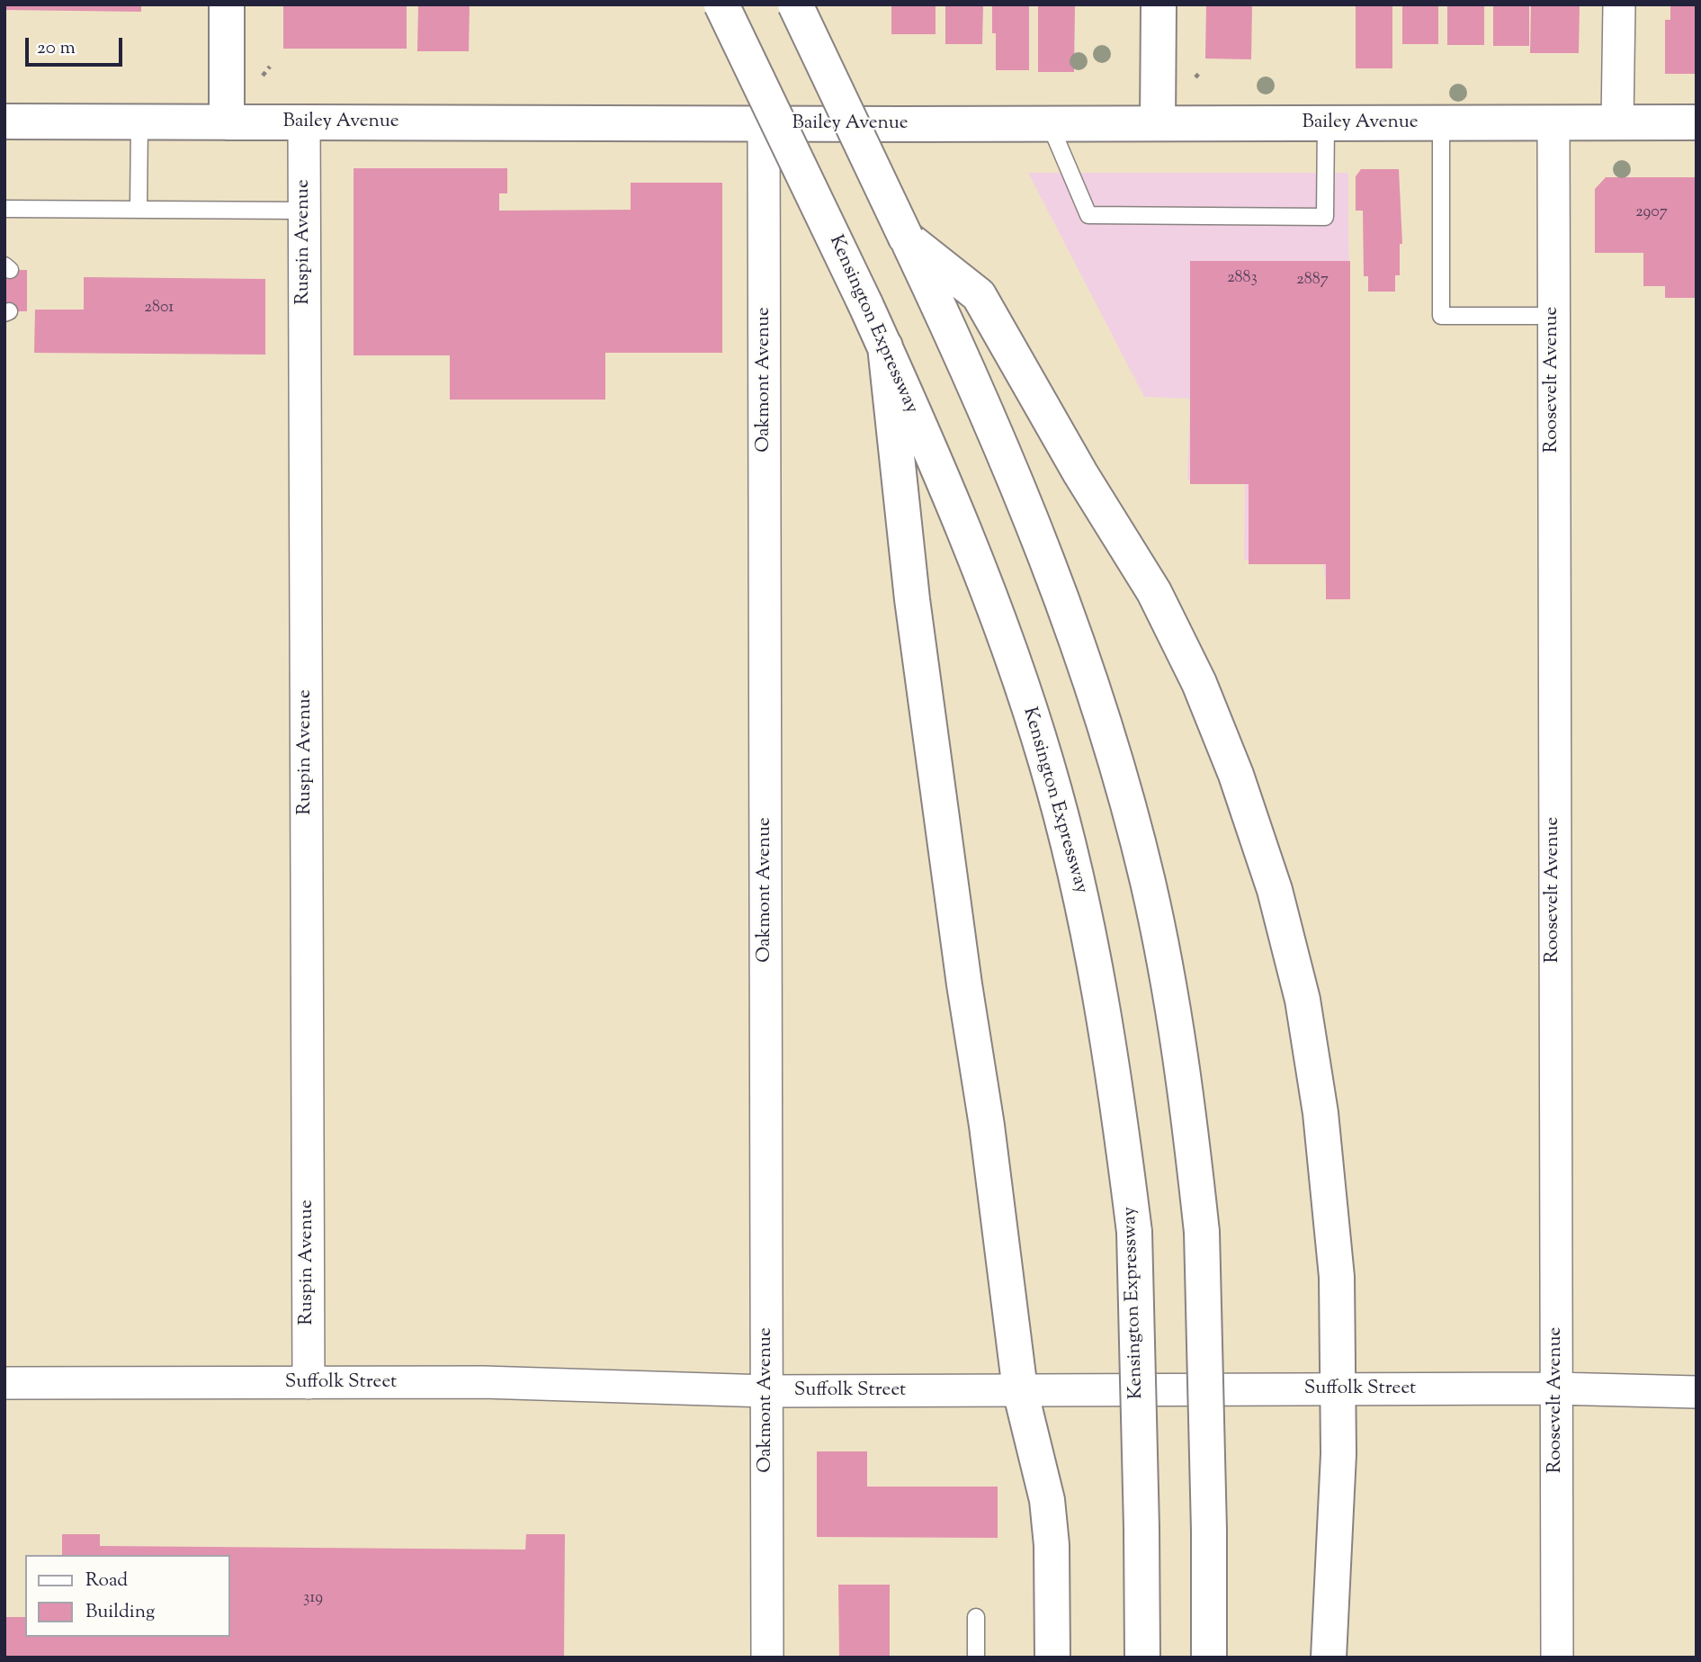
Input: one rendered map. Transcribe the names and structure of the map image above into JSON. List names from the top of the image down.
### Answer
{
  "streets": {
    "main road": ["Bailey Avenue", "Kensington Expressway"],
    "street": [
      "Ruspin Avenue",
      "Oakmont Avenue",
      "Roosevelt Avenue",
      "Suffolk Street"
    ]
  },
  "crossings": [
    ["Bailey Avenue", "Ruspin Avenue"],
    ["Bailey Avenue", "Oakmont Avenue"],
    ["Bailey Avenue", "Roosevelt Avenue"],
    ["Ruspin Avenue", "Suffolk Street"],
    ["Oakmont Avenue", "Suffolk Street"],
    ["Roosevelt Avenue", "Suffolk Street"]
  ],
  "house_numbers": [
    "2907",
    "2883",
    "2887",
    "2801",
    "319"
  ],
  "legend": ["Road", "Building"],
  "scale_bar": "20 m"
}
